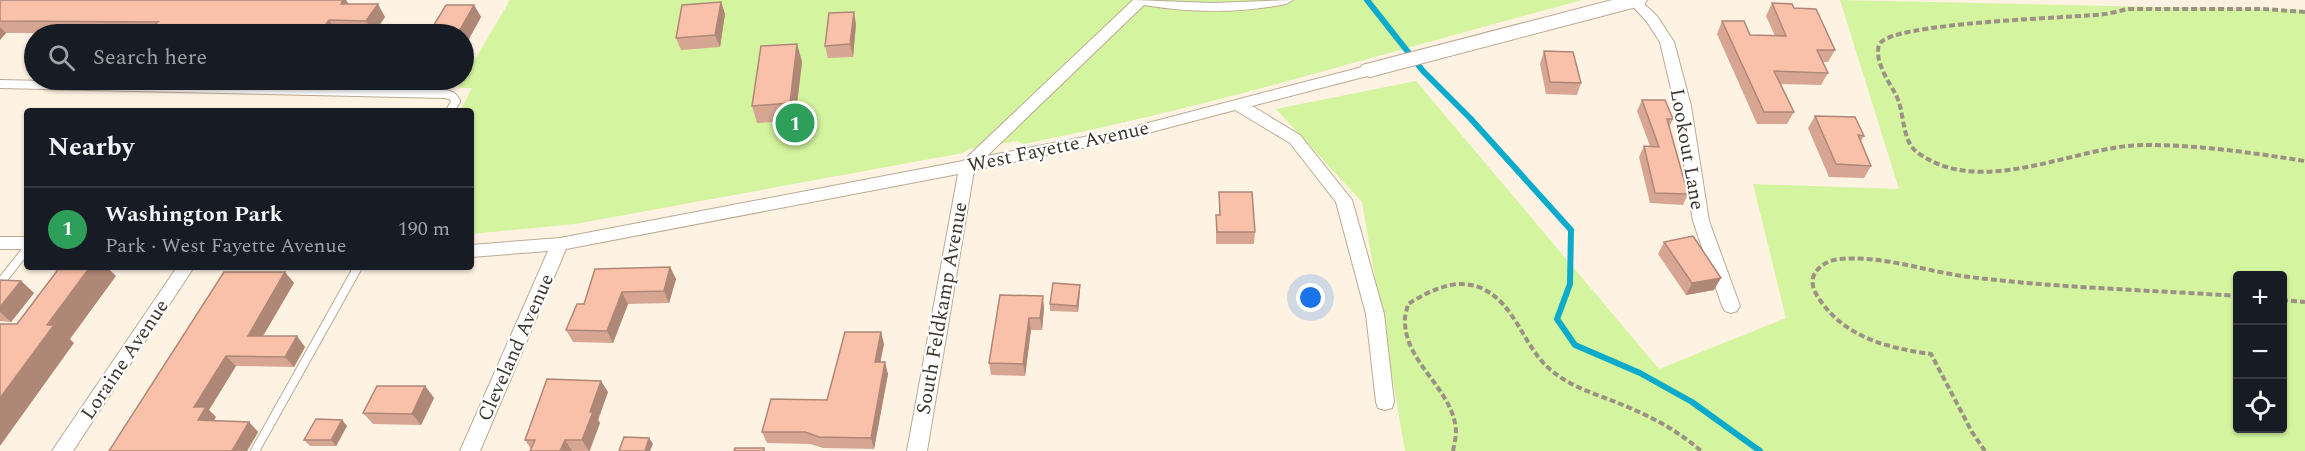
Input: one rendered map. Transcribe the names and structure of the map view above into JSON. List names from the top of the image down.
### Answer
{
  "streets": {
    "street": [
      "West Fayette Avenue",
      "Lookout Lane",
      "South Feldkamp Avenue",
      "Cleveland Avenue",
      "Loraine Avenue"
    ]
  },
  "crossings": [
    ["West Fayette Avenue", "Lookout Lane"],
    ["West Fayette Avenue", "South Feldkamp Avenue"],
    ["West Fayette Avenue", "Cleveland Avenue"]
  ],
  "page": {
    "search": "Search here",
    "pins": "1",
    "heading": "Nearby",
    "list": [
      {
        "mark": "1",
        "name": "Washington Park",
        "note": "Park · West Fayette Avenue",
        "value": "190 m"
      }
    ],
    "map_buttons": ["+", "−"]
  }
}
